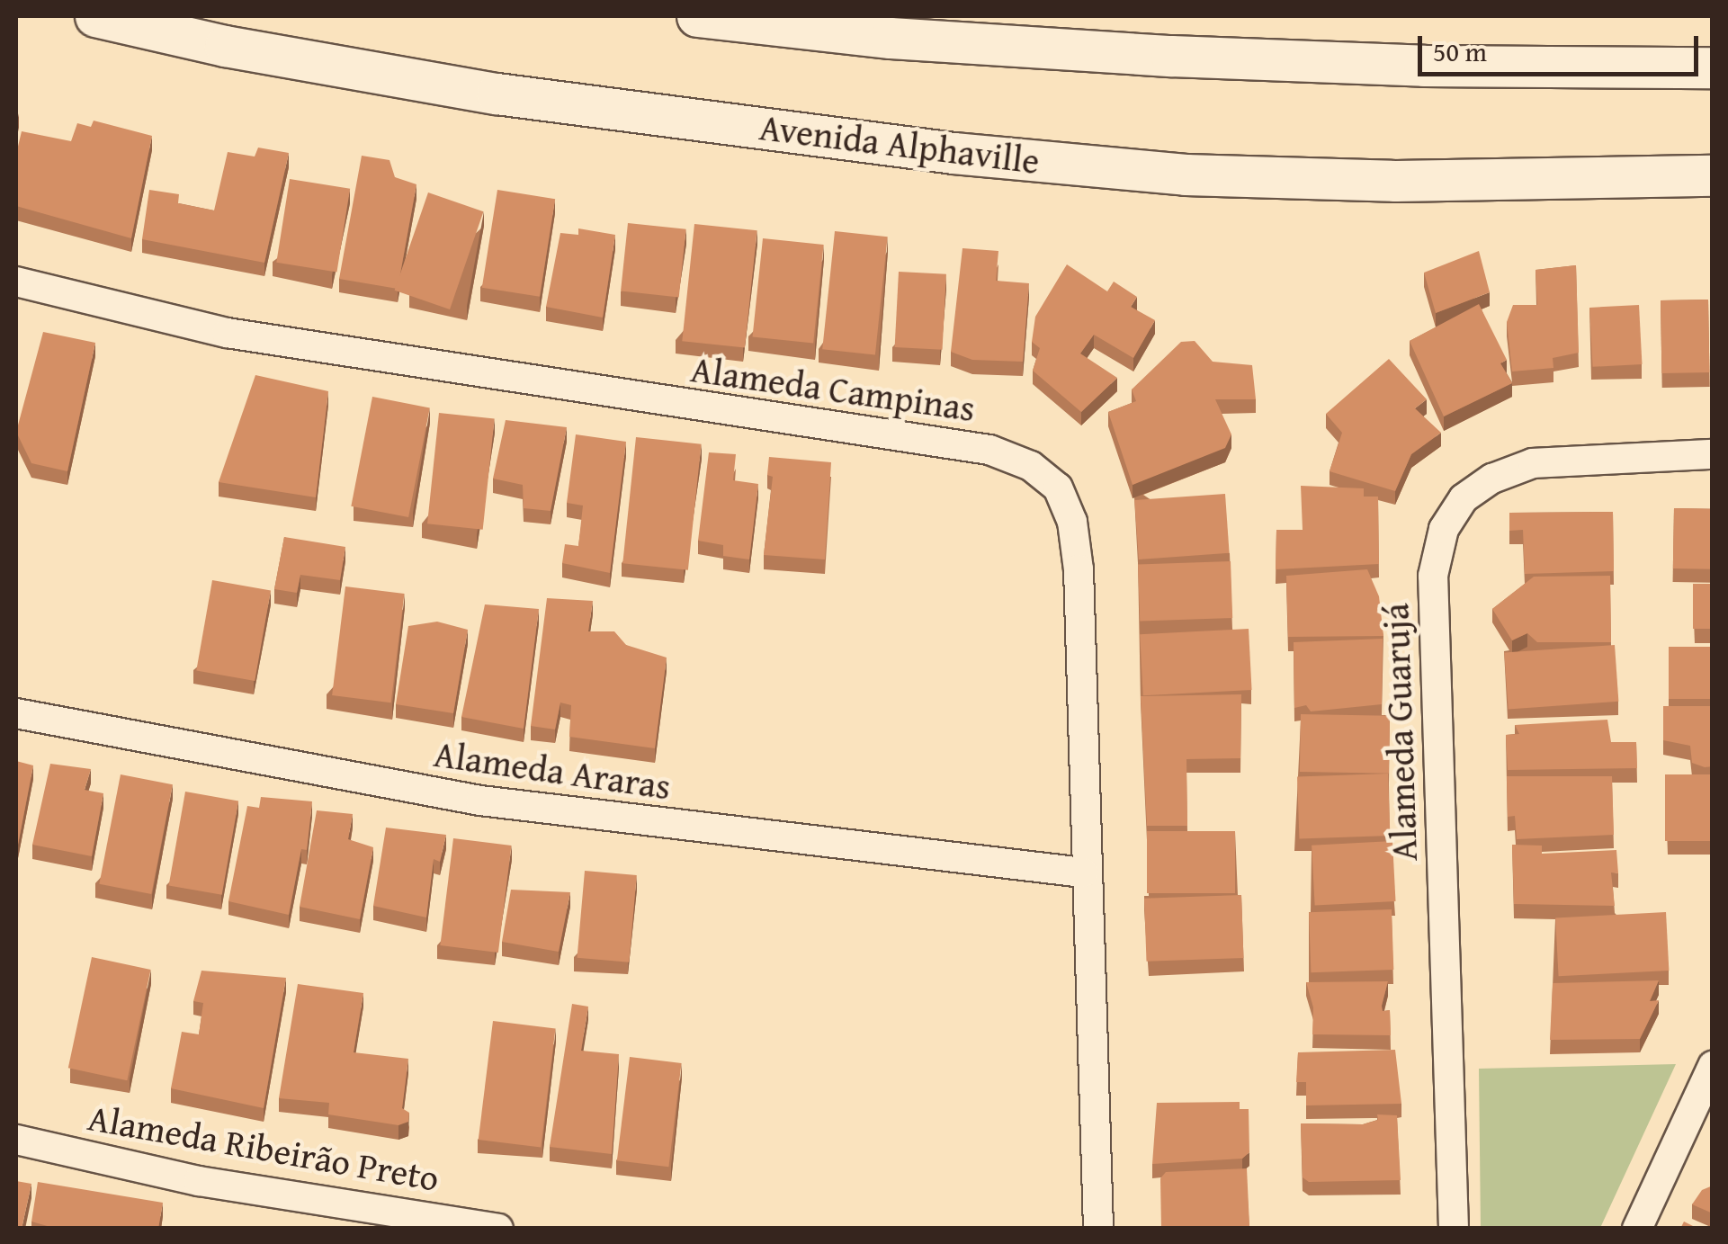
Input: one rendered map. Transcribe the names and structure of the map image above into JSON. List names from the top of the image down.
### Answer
{
  "streets": {
    "main road": ["Avenida Alphaville"],
    "street": [
      "Alameda Campinas",
      "Alameda Guarujá",
      "Alameda Araras",
      "Alameda Ribeirão Preto"
    ]
  },
  "crossings": [
    ["Alameda Campinas", "Alameda Araras"]
  ],
  "scale_bar": "50 m"
}
